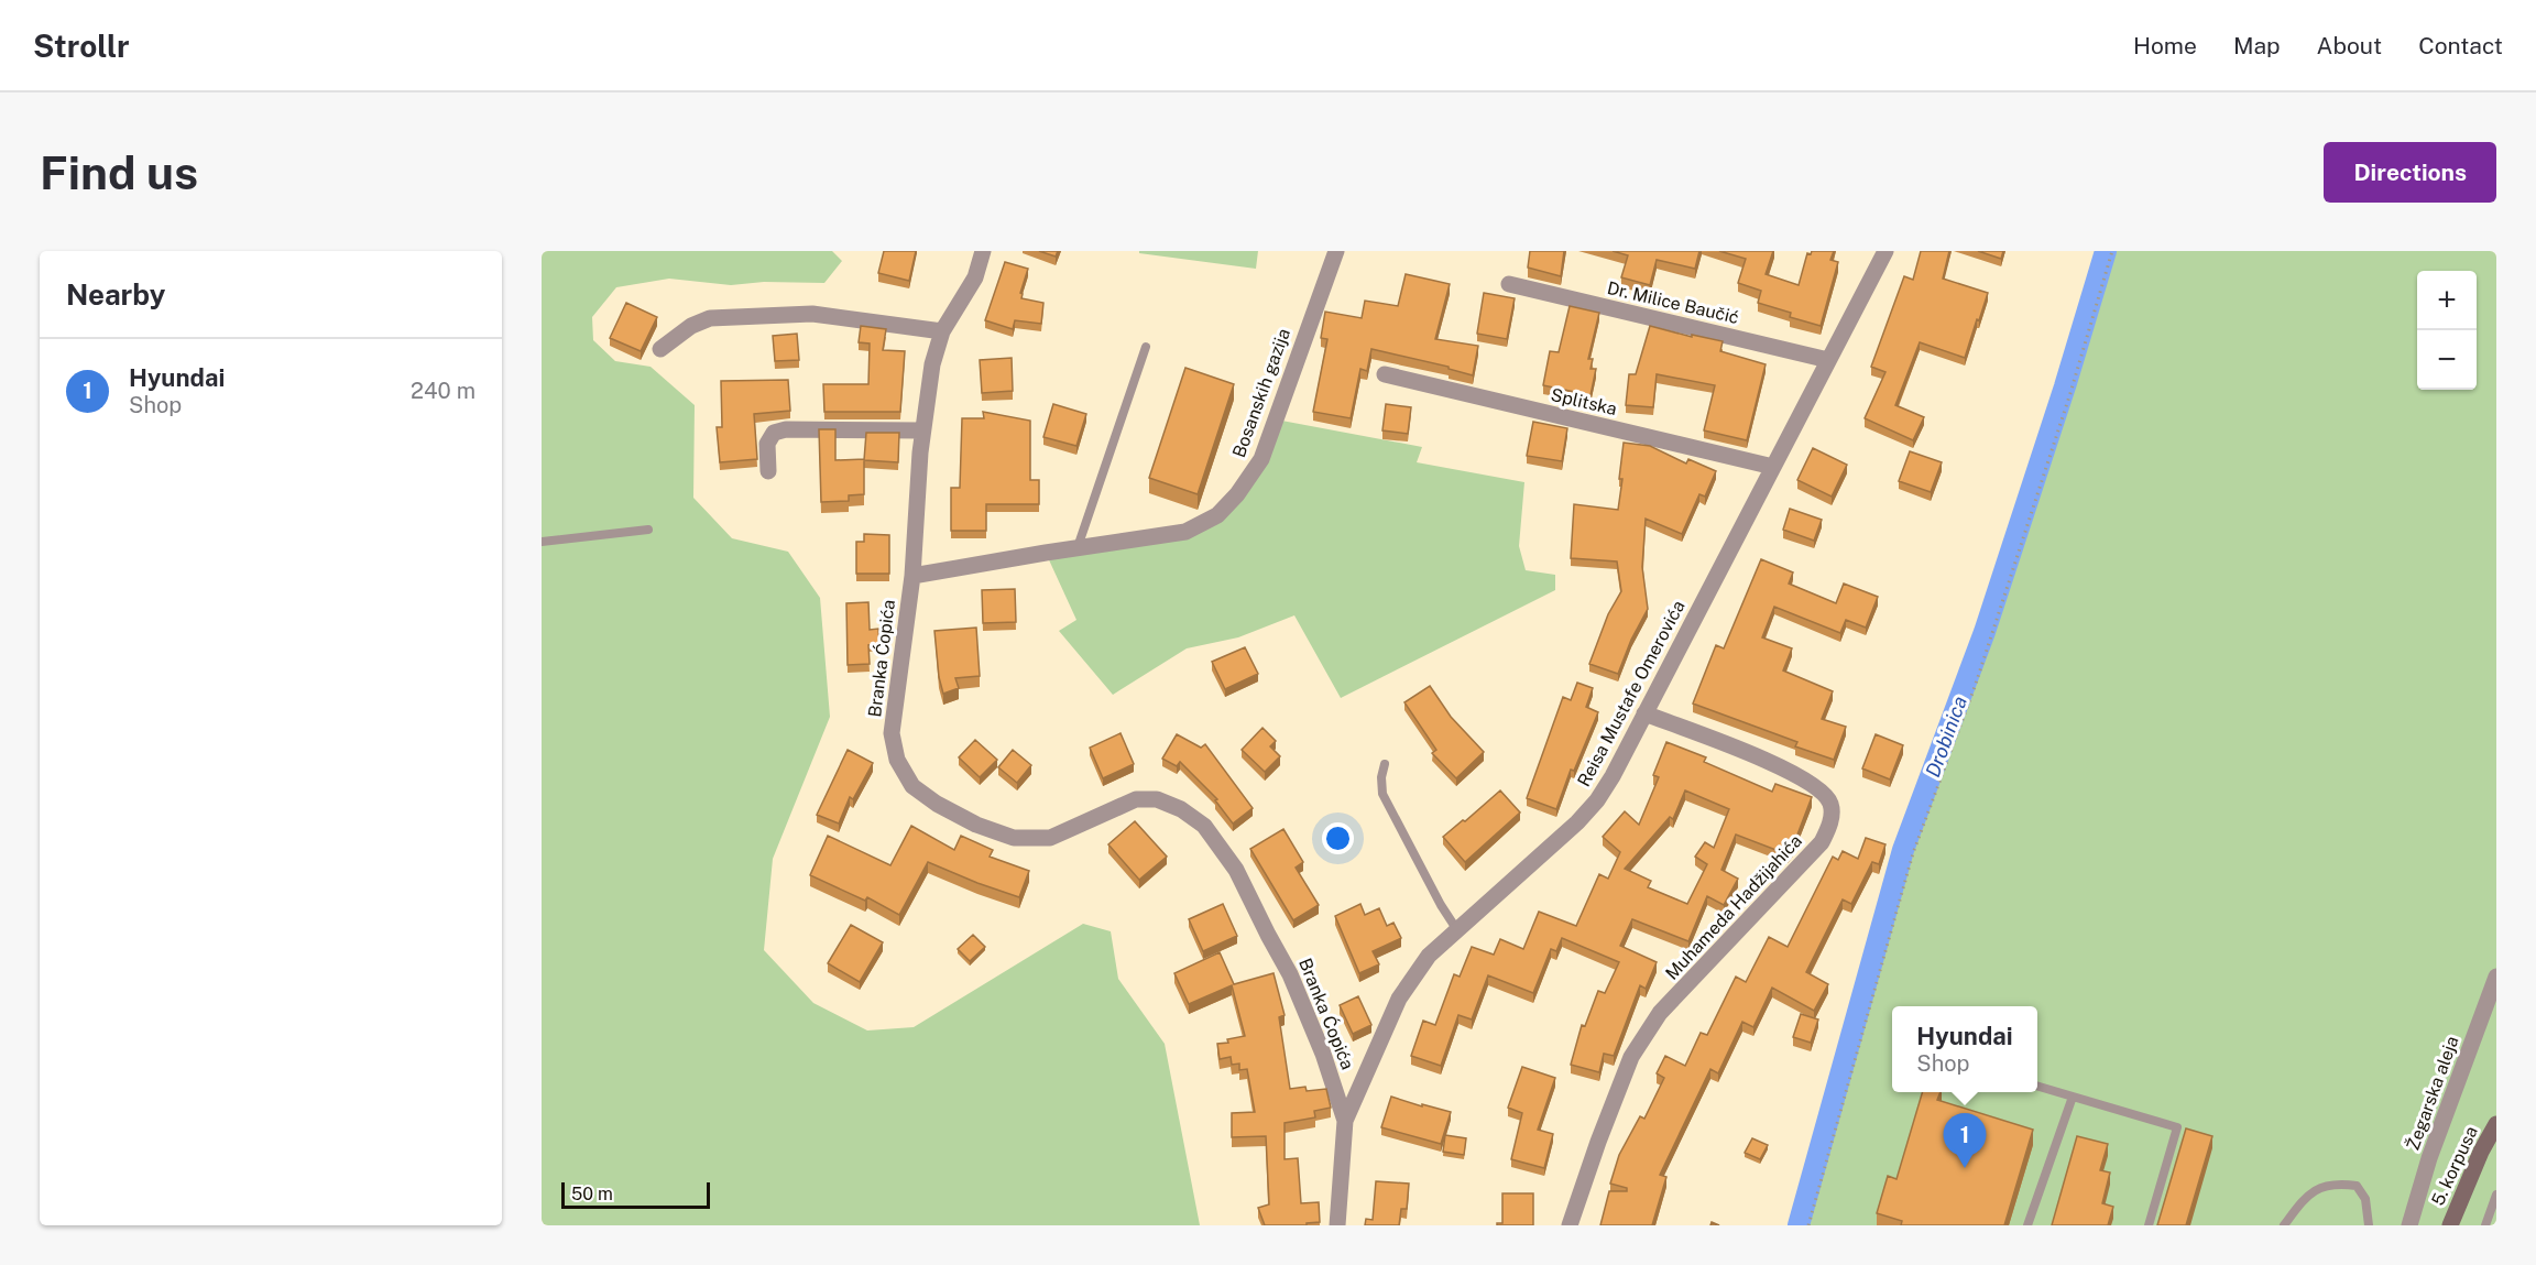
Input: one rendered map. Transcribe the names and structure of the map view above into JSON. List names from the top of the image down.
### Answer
{
  "streets": {
    "street": [
      "Dr. Milice Baučić",
      "Bosanskih gazija",
      "Splitska",
      "Branka Ćopića",
      "Reisa Mustafe Omerovića",
      "Muhameda Hadžijahića",
      "Žegarska aleja",
      "5. korpusa"
    ]
  },
  "crossings": [
    ["Dr. Milice Baučić", "Reisa Mustafe Omerovića"],
    ["Bosanskih gazija", "Branka Ćopića"],
    ["Splitska", "Reisa Mustafe Omerovića"],
    ["Branka Ćopića", "Reisa Mustafe Omerovića"],
    ["Reisa Mustafe Omerovića", "Muhameda Hadžijahića"]
  ],
  "water": ["Drobinica"],
  "scale_bar": "50 m",
  "page": {
    "header": "Strollr",
    "nav": [
      "Home",
      "Map",
      "About",
      "Contact"
    ],
    "buttons": "Directions",
    "title": "Find us",
    "heading": "Nearby",
    "map_buttons": ["+", "−"],
    "list": [
      {
        "mark": "1",
        "name": "Hyundai",
        "note": "Shop",
        "value": "240 m"
      }
    ],
    "popup": ["Hyundai", "Shop"],
    "pins": "1",
    "scale": "50 m"
  }
}
